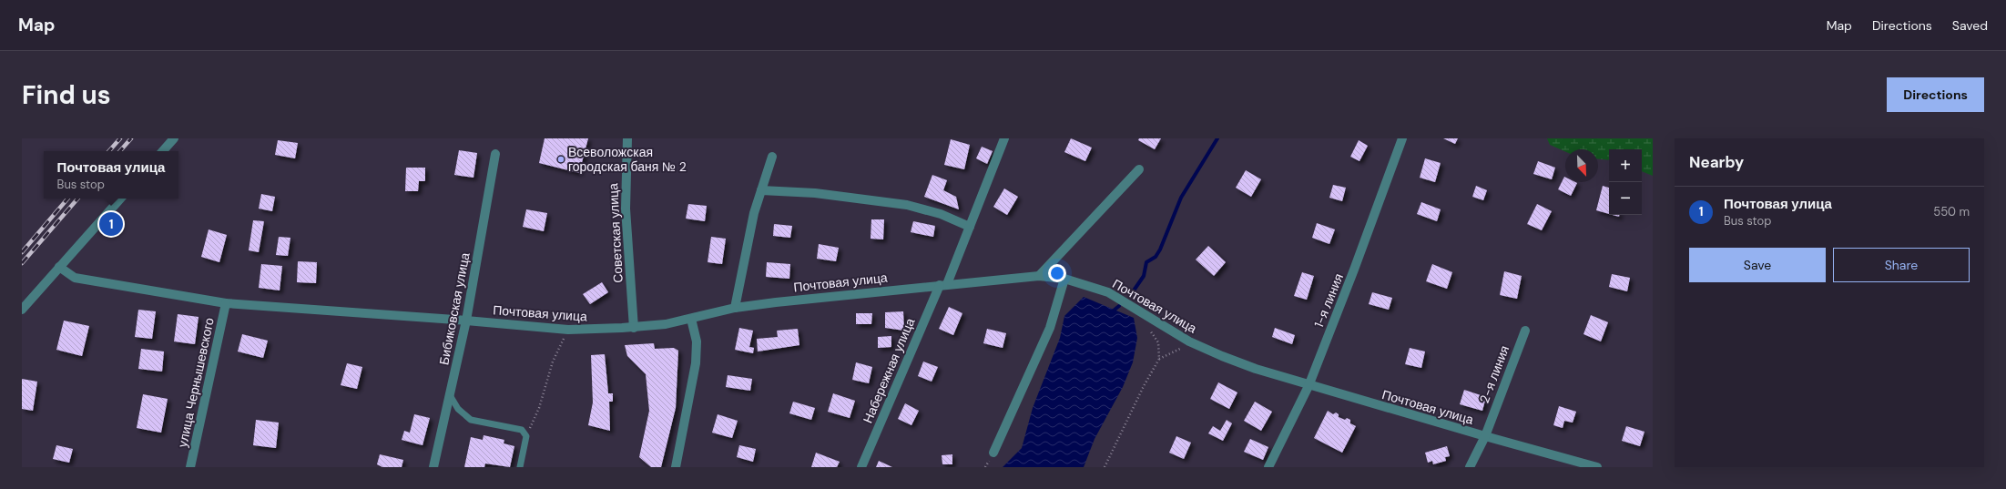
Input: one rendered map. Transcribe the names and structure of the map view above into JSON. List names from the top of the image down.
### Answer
{
  "streets": {
    "street": [
      "Советская улица",
      "Почтовая улица",
      "1-я линия",
      "Бибиковская улица",
      "Набережная улица",
      "2-я линия",
      "улица Чернышевского"
    ]
  },
  "crossings": [
    ["Советская улица", "Почтовая улица"],
    ["Почтовая улица", "1-я линия"],
    ["Почтовая улица", "Бибиковская улица"],
    ["Почтовая улица", "Набережная улица"],
    ["Почтовая улица", "2-я линия"],
    ["Почтовая улица", "улица Чернышевского"]
  ],
  "places": ["Всеволожская городская баня № 2"],
  "north": "bottom right",
  "page": {
    "header": "Map",
    "nav": ["Map", "Directions", "Saved"],
    "buttons": [
      "Directions",
      ["Save", "Share"]
    ],
    "title": "Find us",
    "heading": "Nearby",
    "map_buttons": ["+", "−"],
    "popup": ["Почтовая улица", "Bus stop"],
    "list": [
      {
        "mark": "1",
        "name": "Почтовая улица",
        "note": "Bus stop",
        "value": "550 m"
      }
    ],
    "pins": "1"
  }
}
